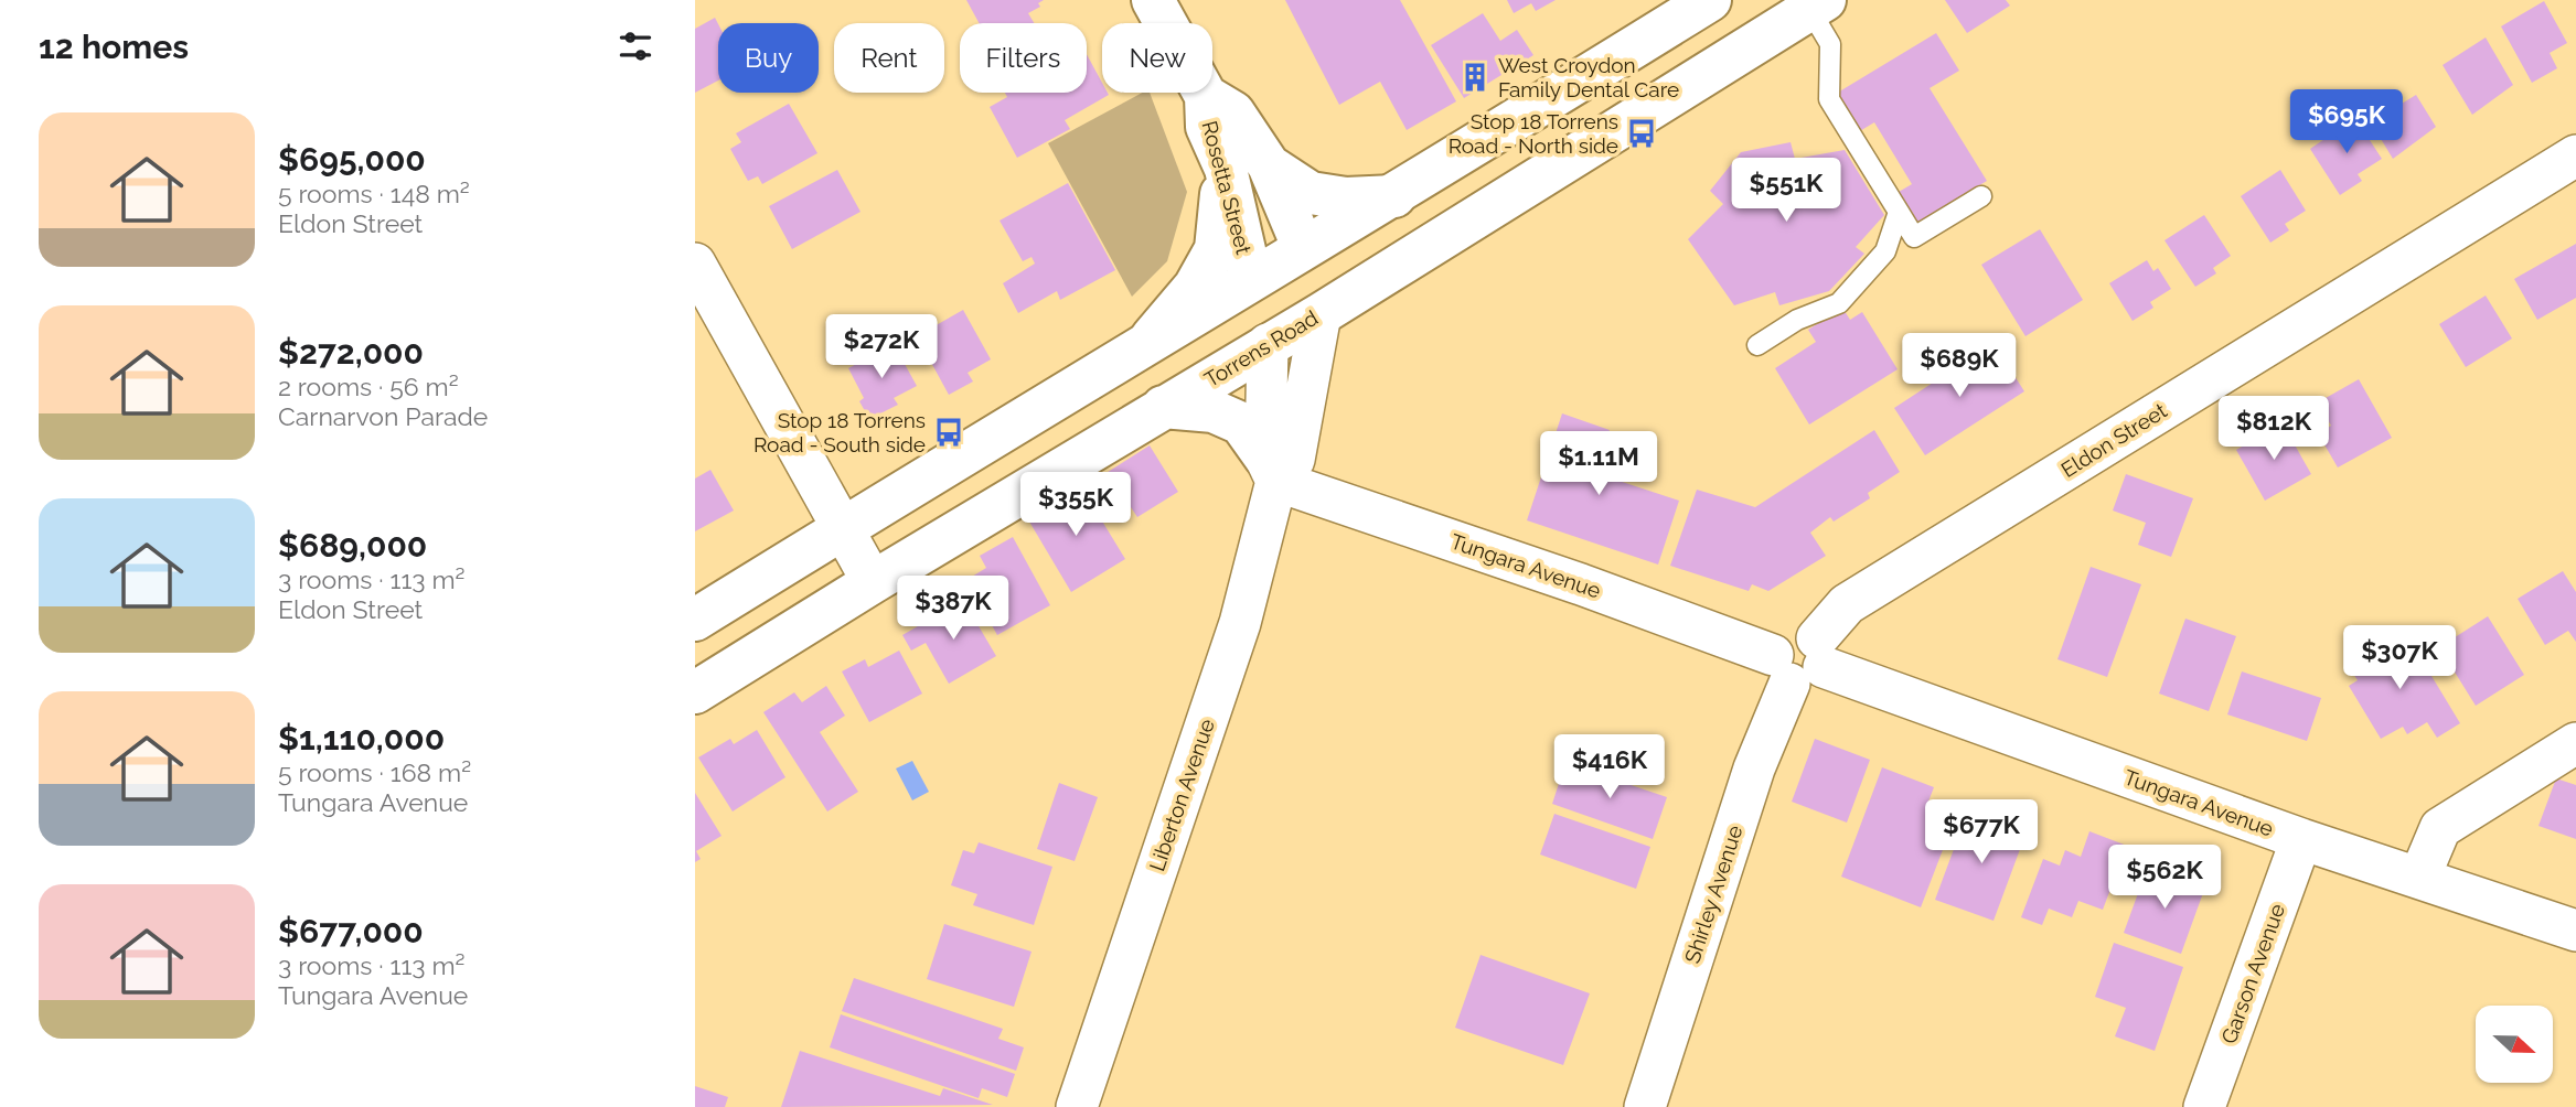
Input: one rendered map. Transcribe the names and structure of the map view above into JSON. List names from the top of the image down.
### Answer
{
  "streets": {
    "main road": ["Rosetta Street", "Torrens Road"],
    "street": [
      "Eldon Street",
      "Tungara Avenue",
      "Liberton Avenue",
      "Shirley Avenue",
      "Garson Avenue"
    ]
  },
  "crossings": [
    ["Rosetta Street", "Torrens Road"],
    ["Rosetta Street", "Liberton Avenue"],
    ["Torrens Road", "Liberton Avenue"],
    ["Eldon Street", "Tungara Avenue"],
    ["Eldon Street", "Shirley Avenue"],
    ["Tungara Avenue", "Liberton Avenue"],
    ["Tungara Avenue", "Shirley Avenue"],
    ["Tungara Avenue", "Garson Avenue"]
  ],
  "places": {
    "building": ["West Croydon Family Dental Care"],
    "bus stop": ["Stop 18 Torrens Road - North side", "Stop 18 Torrens Road - South side"]
  },
  "north": "right",
  "page": {
    "heading": "12 homes",
    "chip": [
      "Buy",
      "Rent",
      "Filters",
      "New"
    ],
    "price": [
      "$695K",
      "$551K",
      "$272K",
      "$689K",
      "$812K",
      "$1.11M",
      "$355K",
      "$387K",
      "$307K",
      "$416K",
      "$677K",
      "$562K"
    ],
    "list": [
      {
        "name": "$695,000",
        "note": "5 rooms · 148 m² · Eldon Street"
      },
      {
        "name": "$272,000",
        "note": "2 rooms · 56 m² · Carnarvon Parade"
      },
      {
        "name": "$689,000",
        "note": "3 rooms · 113 m² · Eldon Street"
      },
      {
        "name": "$1,110,000",
        "note": "5 rooms · 168 m² · Tungara Avenue"
      },
      {
        "name": "$677,000",
        "note": "3 rooms · 113 m² · Tungara Avenue"
      }
    ]
  }
}
